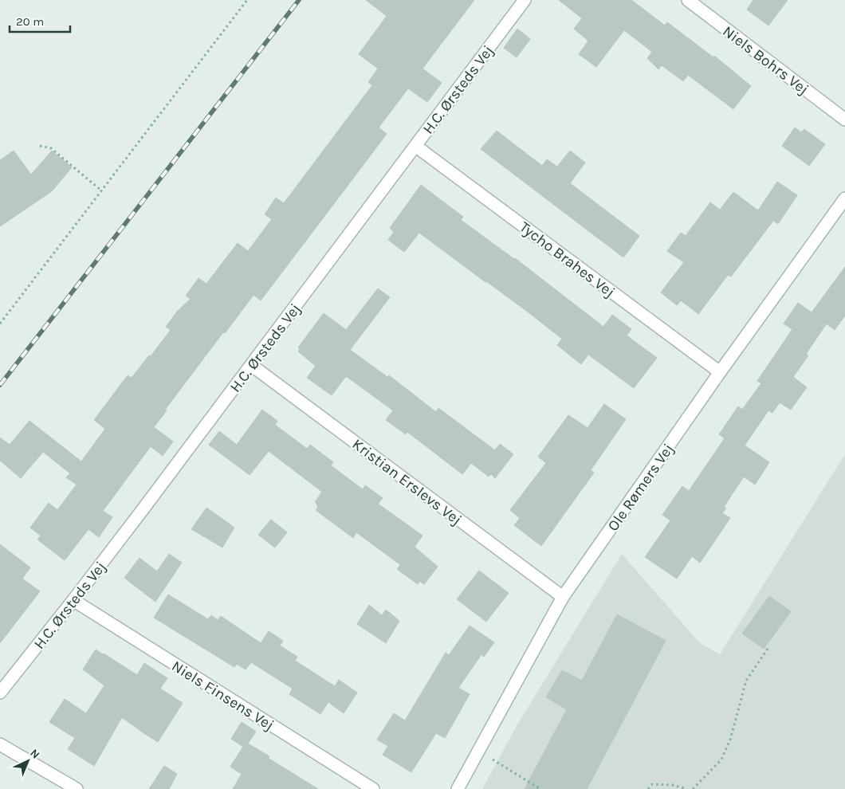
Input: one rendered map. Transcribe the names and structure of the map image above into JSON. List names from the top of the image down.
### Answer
{
  "streets": {
    "street": [
      "Niels Bohrs Vej",
      "H.C. Ørsteds Vej",
      "Tycho Brahes Vej",
      "Kristian Erslevs Vej",
      "Ole Rømers Vej",
      "Niels Finsens Vej"
    ]
  },
  "crossings": [
    ["H.C. Ørsteds Vej", "Tycho Brahes Vej"],
    ["H.C. Ørsteds Vej", "Kristian Erslevs Vej"],
    ["H.C. Ørsteds Vej", "Niels Finsens Vej"],
    ["Tycho Brahes Vej", "Ole Rømers Vej"],
    ["Kristian Erslevs Vej", "Ole Rømers Vej"]
  ],
  "scale_bar": "20 m",
  "north": "top right"
}
